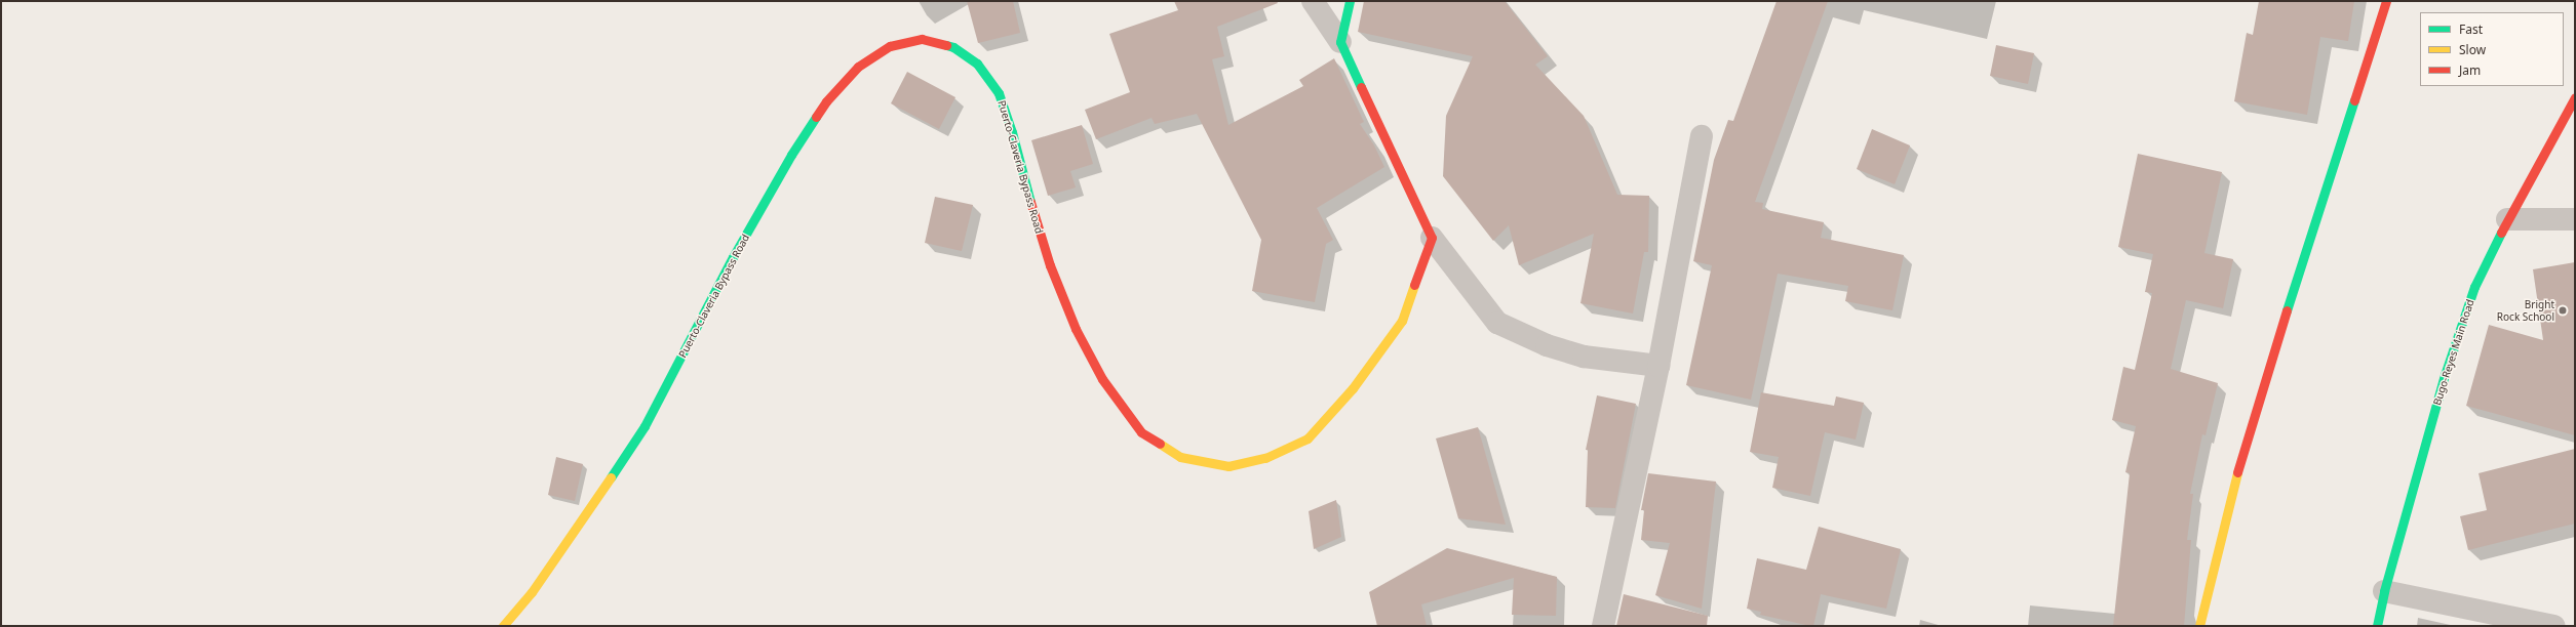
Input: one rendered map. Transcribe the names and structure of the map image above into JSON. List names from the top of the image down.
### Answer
{
  "streets": {
    "street": ["Puerto-Claveria Bypass Road", "Bugo-Reyes Main Road"]
  },
  "places": ["Bright Rock School"],
  "legend": ["Fast", "Slow", "Jam"]
}
